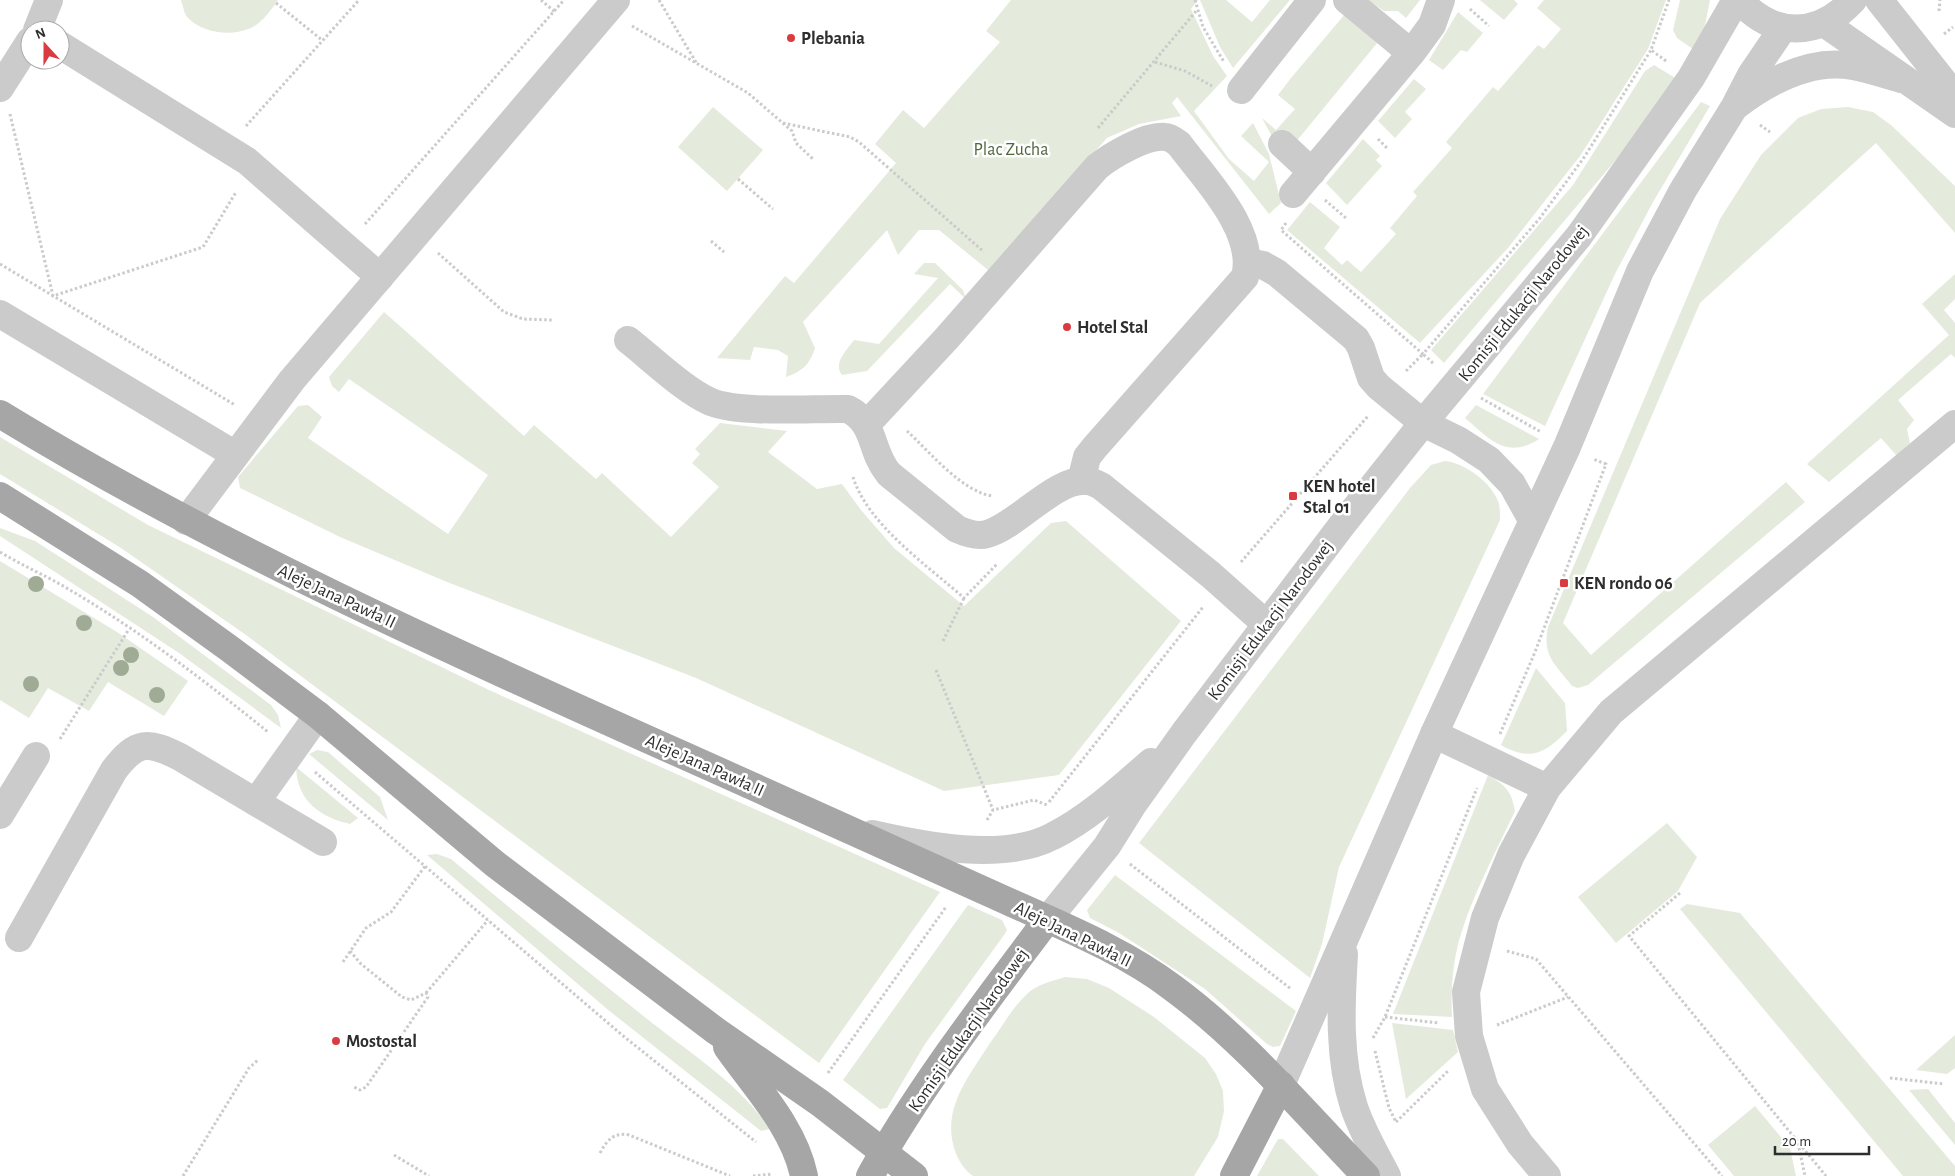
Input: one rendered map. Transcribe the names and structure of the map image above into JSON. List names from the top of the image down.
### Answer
{
  "streets": {
    "main road": ["Komisji Edukacji Narodowej", "Aleje Jana Pawła II"]
  },
  "crossings": [
    ["Komisji Edukacji Narodowej", "Aleje Jana Pawła II"]
  ],
  "parks": ["Plac Zucha"],
  "places": {
    "other": ["Plebania", "Hotel Stal", "Mostostal"],
    "transit": ["KEN hotel Stal 01", "KEN rondo 06"]
  },
  "scale_bar": "20 m",
  "north": "top"
}
